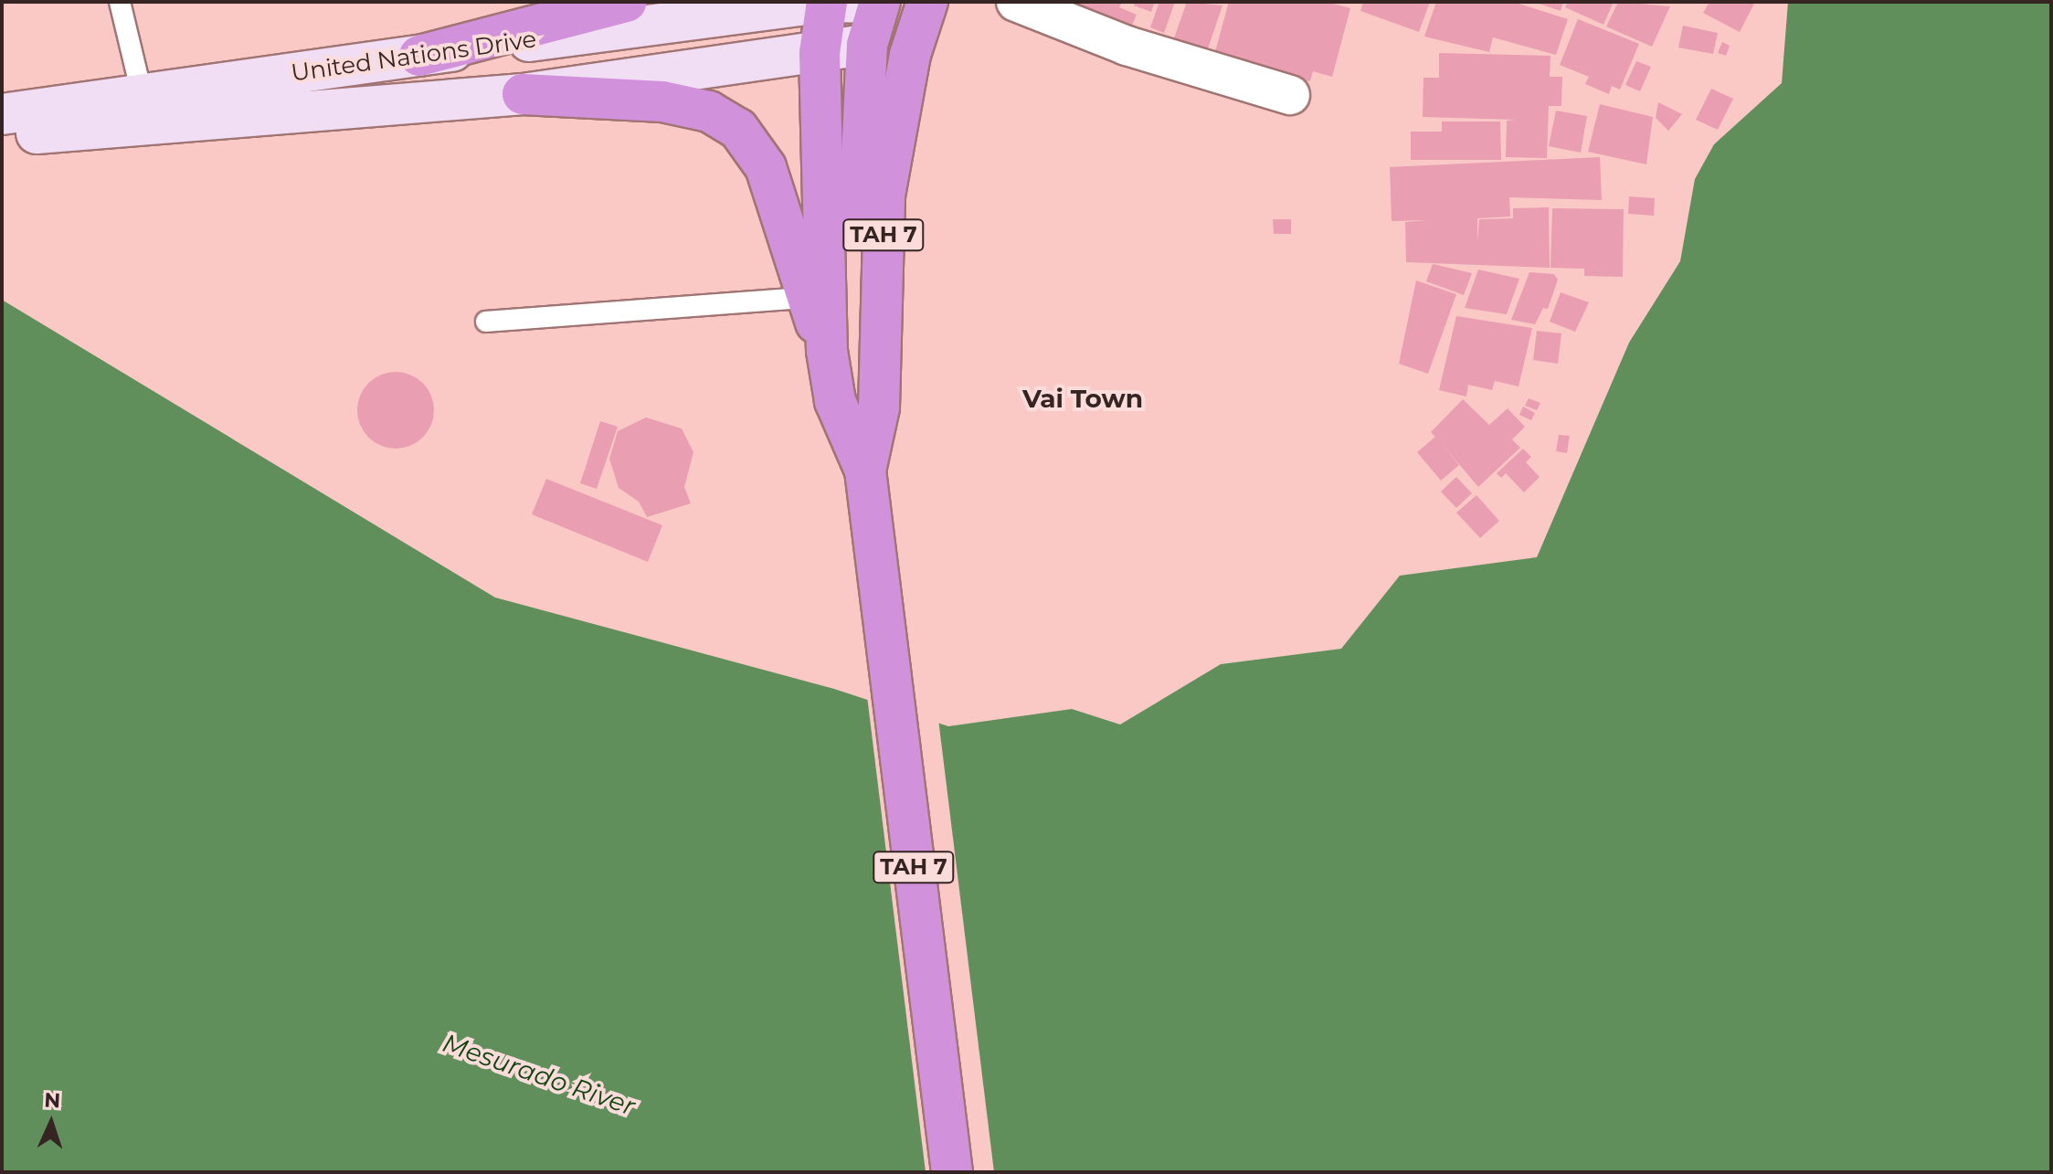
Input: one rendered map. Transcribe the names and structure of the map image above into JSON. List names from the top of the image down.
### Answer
{
  "streets": {
    "highway": ["TAH 7"],
    "main road": ["United Nations Drive"]
  },
  "crossings": [
    ["United Nations Drive", "TAH 7"]
  ],
  "districts": ["Vai Town"],
  "water": ["Mesurado River"],
  "north": "top"
}
